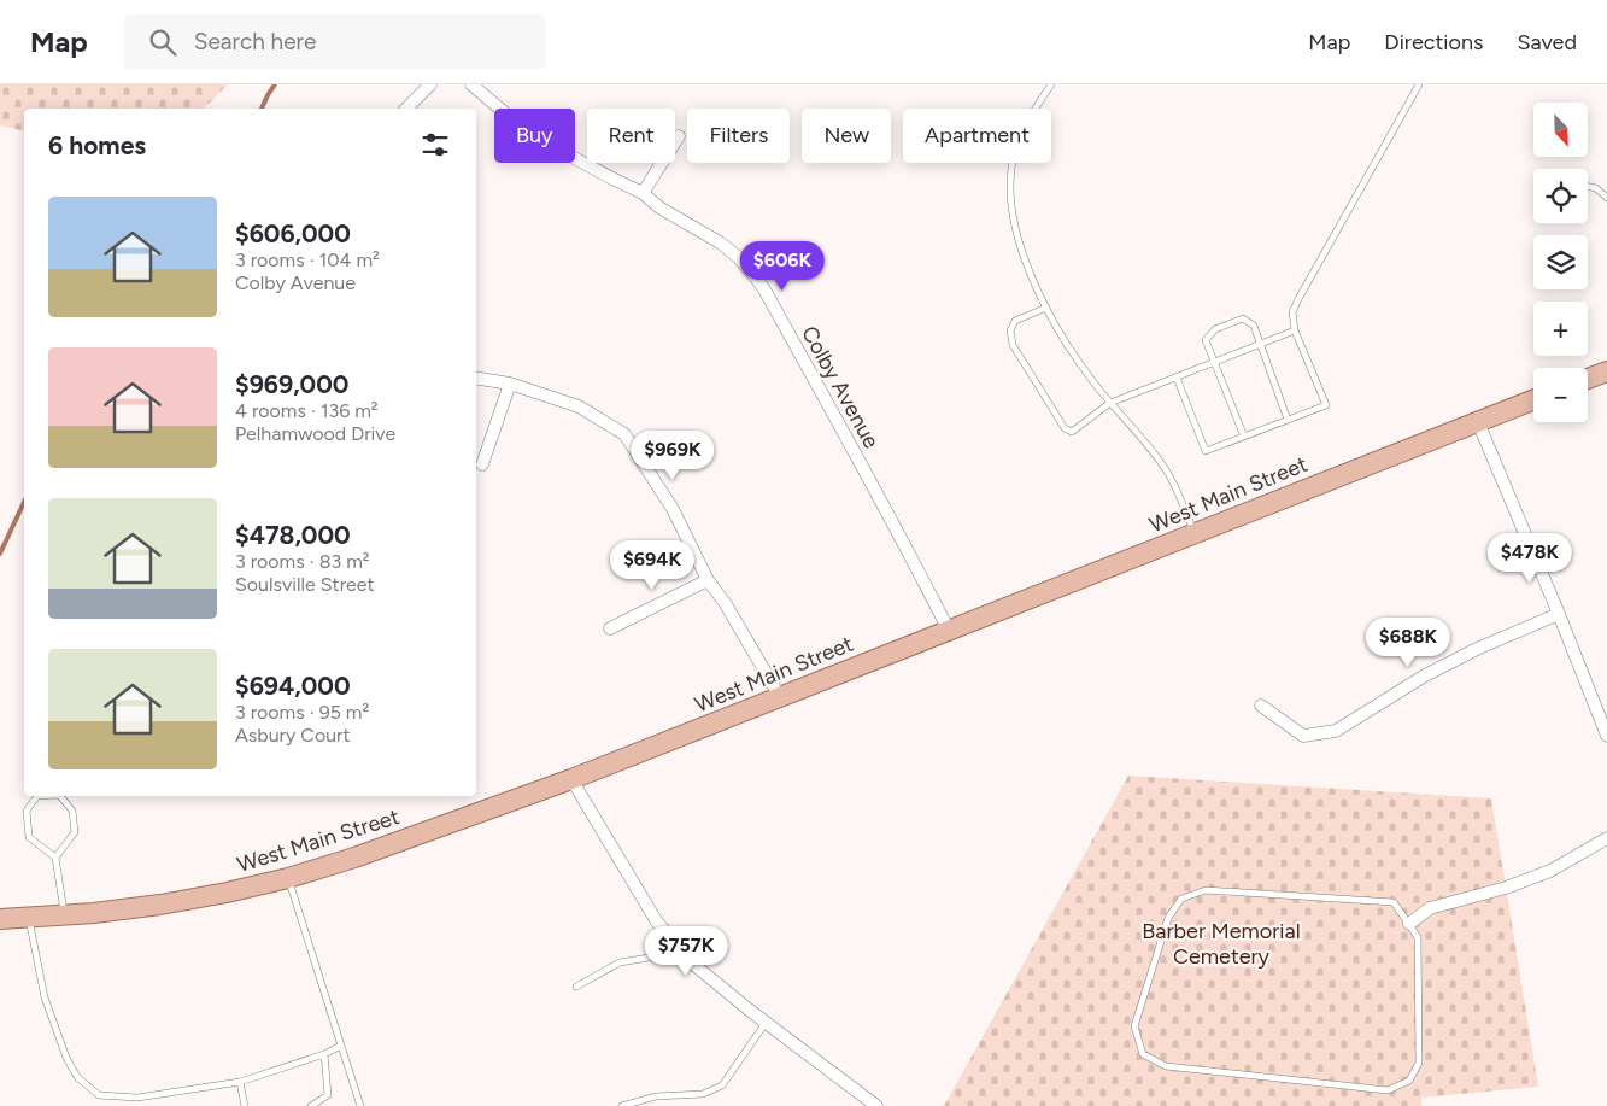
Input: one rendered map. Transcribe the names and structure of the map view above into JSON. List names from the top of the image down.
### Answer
{
  "streets": {
    "main road": ["West Main Street"],
    "street": ["Colby Avenue"]
  },
  "crossings": [
    ["Colby Avenue", "West Main Street"]
  ],
  "parks": ["Barber Memorial Cemetery"],
  "north": "bottom right",
  "page": {
    "header": "Map",
    "search": "Search here",
    "nav": ["Map", "Directions", "Saved"],
    "map_buttons": ["+", "−"],
    "chip": [
      "Buy",
      "Rent",
      "Filters",
      "New",
      "Apartment"
    ],
    "heading": "6 homes",
    "list": [
      {
        "name": "$606,000",
        "note": "3 rooms · 104 m² · Colby Avenue"
      },
      {
        "name": "$969,000",
        "note": "4 rooms · 136 m² · Pelhamwood Drive"
      },
      {
        "name": "$478,000",
        "note": "3 rooms · 83 m² · Soulsville Street"
      },
      {
        "name": "$694,000",
        "note": "3 rooms · 95 m² · Asbury Court"
      }
    ],
    "price": [
      "$606K",
      "$969K",
      "$478K",
      "$694K",
      "$688K",
      "$757K"
    ]
  }
}
